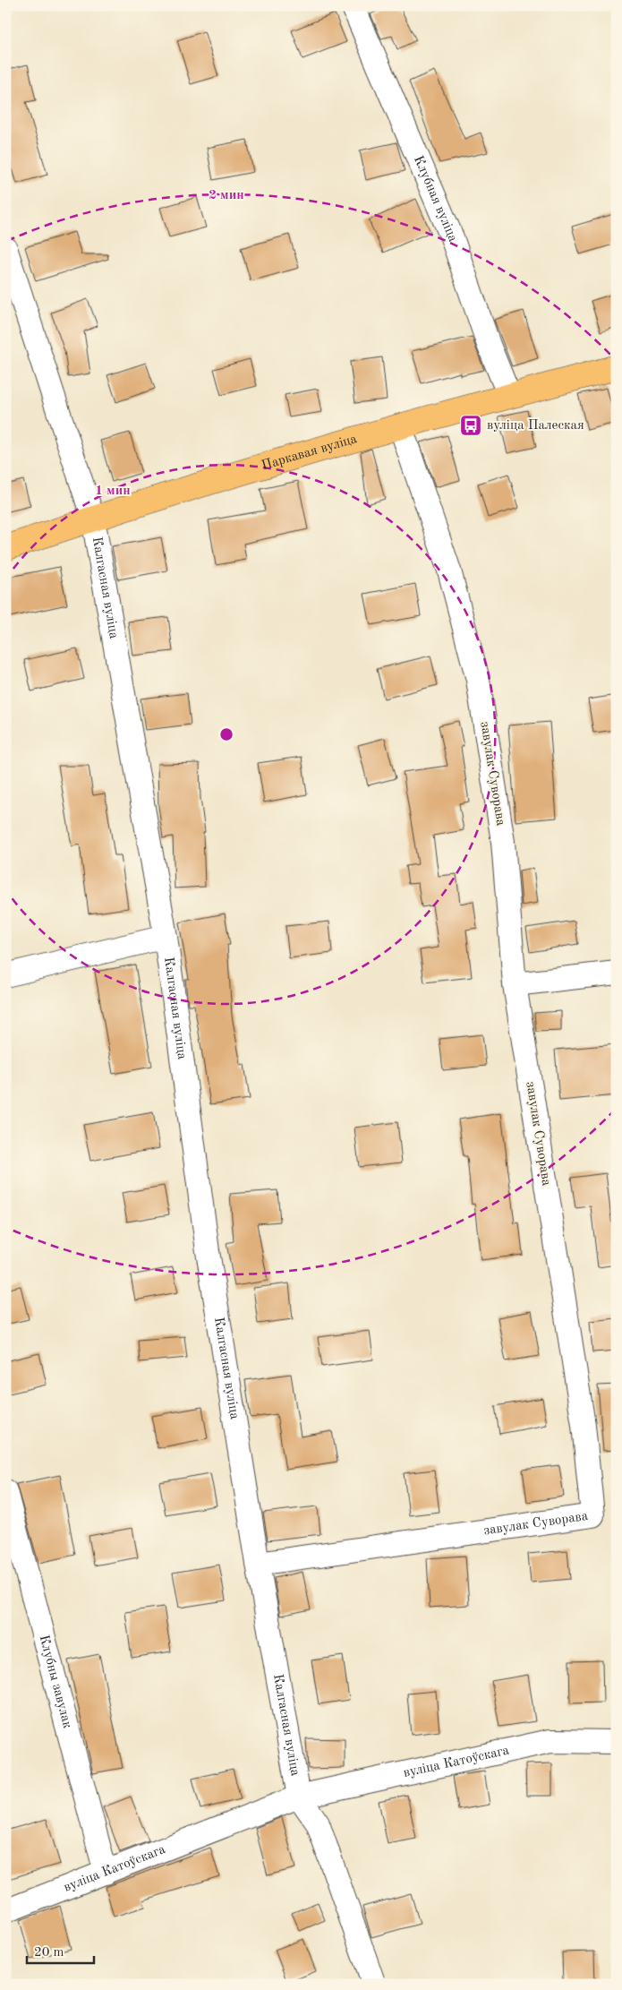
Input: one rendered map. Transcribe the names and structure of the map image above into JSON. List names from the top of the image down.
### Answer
{
  "streets": {
    "main road": ["Паркавая вуліца"],
    "street": [
      "Клубная вуліца",
      "Калгасная вуліца",
      "завулак Суворава",
      "Клубны завулак",
      "вуліца Катоўскага"
    ]
  },
  "crossings": [
    ["Клубная вуліца", "Паркавая вуліца"],
    ["Паркавая вуліца", "Калгасная вуліца"],
    ["Паркавая вуліца", "завулак Суворава"],
    ["Калгасная вуліца", "завулак Суворава"],
    ["Калгасная вуліца", "вуліца Катоўскага"],
    ["Клубны завулак", "вуліца Катоўскага"]
  ],
  "places": {
    "bus stop": ["вуліца Палеская"]
  },
  "scale_bar": "20 m",
  "rings": ["2 мин", "1 мин"]
}
